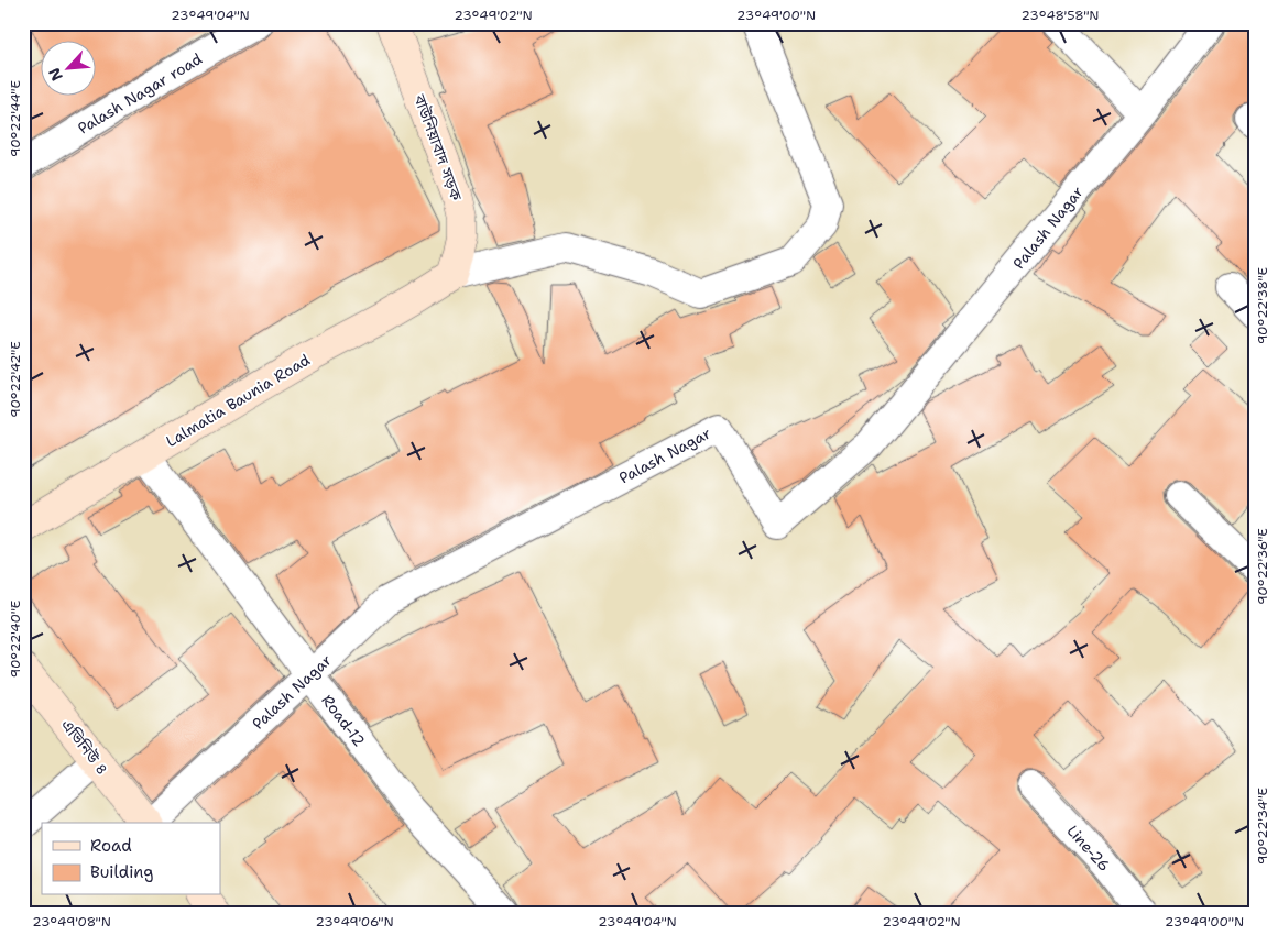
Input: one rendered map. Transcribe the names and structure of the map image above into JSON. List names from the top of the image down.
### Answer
{
  "streets": {
    "street": [
      "Palash Nagar road",
      "বাউনিয়াবাদ সড়ক",
      "Palash Nagar",
      "Lalmatia Baunia Road",
      "Road-12",
      "এভিনিউ ৪",
      "Line-26"
    ]
  },
  "crossings": [
    ["বাউনিয়াবাদ সড়ক", "Lalmatia Baunia Road"],
    ["Palash Nagar", "Road-12"]
  ],
  "legend": ["Road", "Building"],
  "north": "bottom left",
  "coordinates": [
    "23°49'04\"N",
    "23°49'02\"N",
    "23°49'00\"N",
    "23°48'58\"N",
    "90°22'44\"E",
    "90°22'38\"E",
    "90°22'42\"E",
    "90°22'36\"E",
    "90°22'40\"E",
    "90°22'34\"E",
    "23°49'08\"N",
    "23°49'06\"N"
  ]
}
